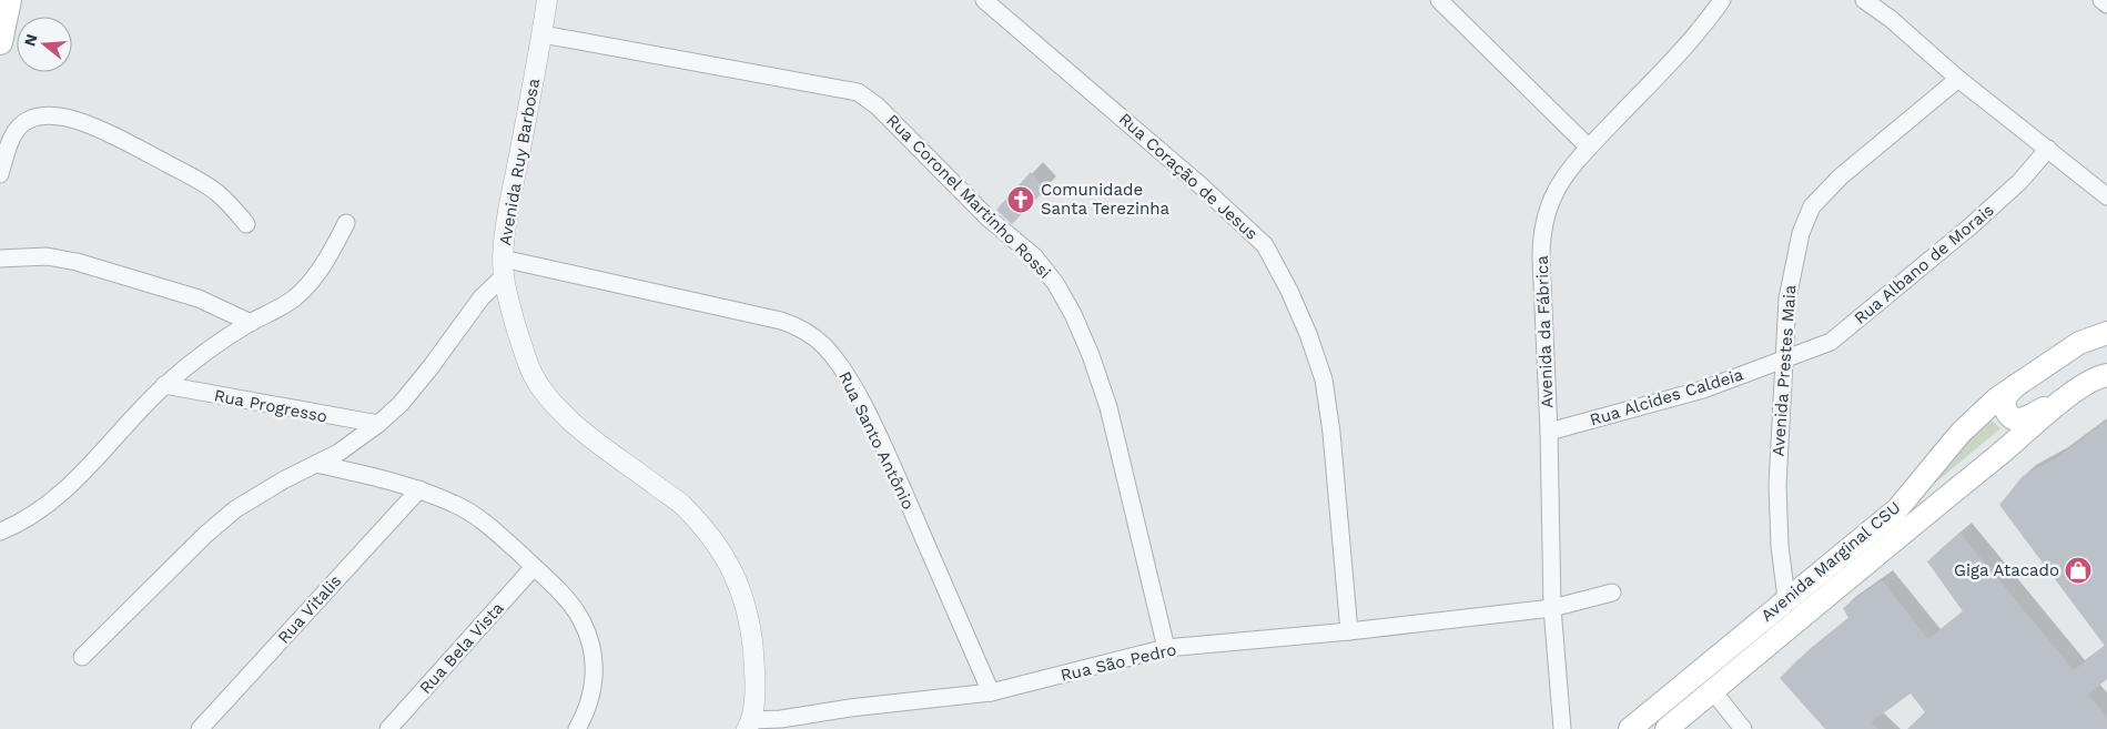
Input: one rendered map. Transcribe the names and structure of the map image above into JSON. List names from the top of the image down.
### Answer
{
  "streets": {
    "main road": ["Avenida Marginal CSU"],
    "street": [
      "Avenida Ruy Barbosa",
      "Rua Coração de Jesus",
      "Rua Coronel Martinho Rossi",
      "Rua Albano de Morais",
      "Avenida da Fábrica",
      "Avenida Prestes Maia",
      "Rua Alcides Caldeia",
      "Rua Progresso",
      "Rua Santo Antônio",
      "Rua Vitalis",
      "Rua Bela Vista",
      "Rua São Pedro"
    ]
  },
  "crossings": [
    ["Avenida Ruy Barbosa", "Rua Coronel Martinho Rossi"],
    ["Avenida Ruy Barbosa", "Rua Santo Antônio"],
    ["Avenida Ruy Barbosa", "Rua São Pedro"],
    ["Rua Coração de Jesus", "Rua São Pedro"],
    ["Rua Coronel Martinho Rossi", "Rua São Pedro"],
    ["Rua Albano de Morais", "Avenida Prestes Maia"],
    ["Rua Albano de Morais", "Rua Alcides Caldeia"],
    ["Avenida da Fábrica", "Rua Alcides Caldeia"],
    ["Avenida da Fábrica", "Rua São Pedro"],
    ["Avenida Prestes Maia", "Rua Alcides Caldeia"],
    ["Avenida Prestes Maia", "Avenida Marginal CSU"],
    ["Rua Santo Antônio", "Rua São Pedro"]
  ],
  "places": {
    "church": ["Comunidade Santa Terezinha"],
    "shop": ["Giga Atacado"]
  },
  "north": "left"
}
